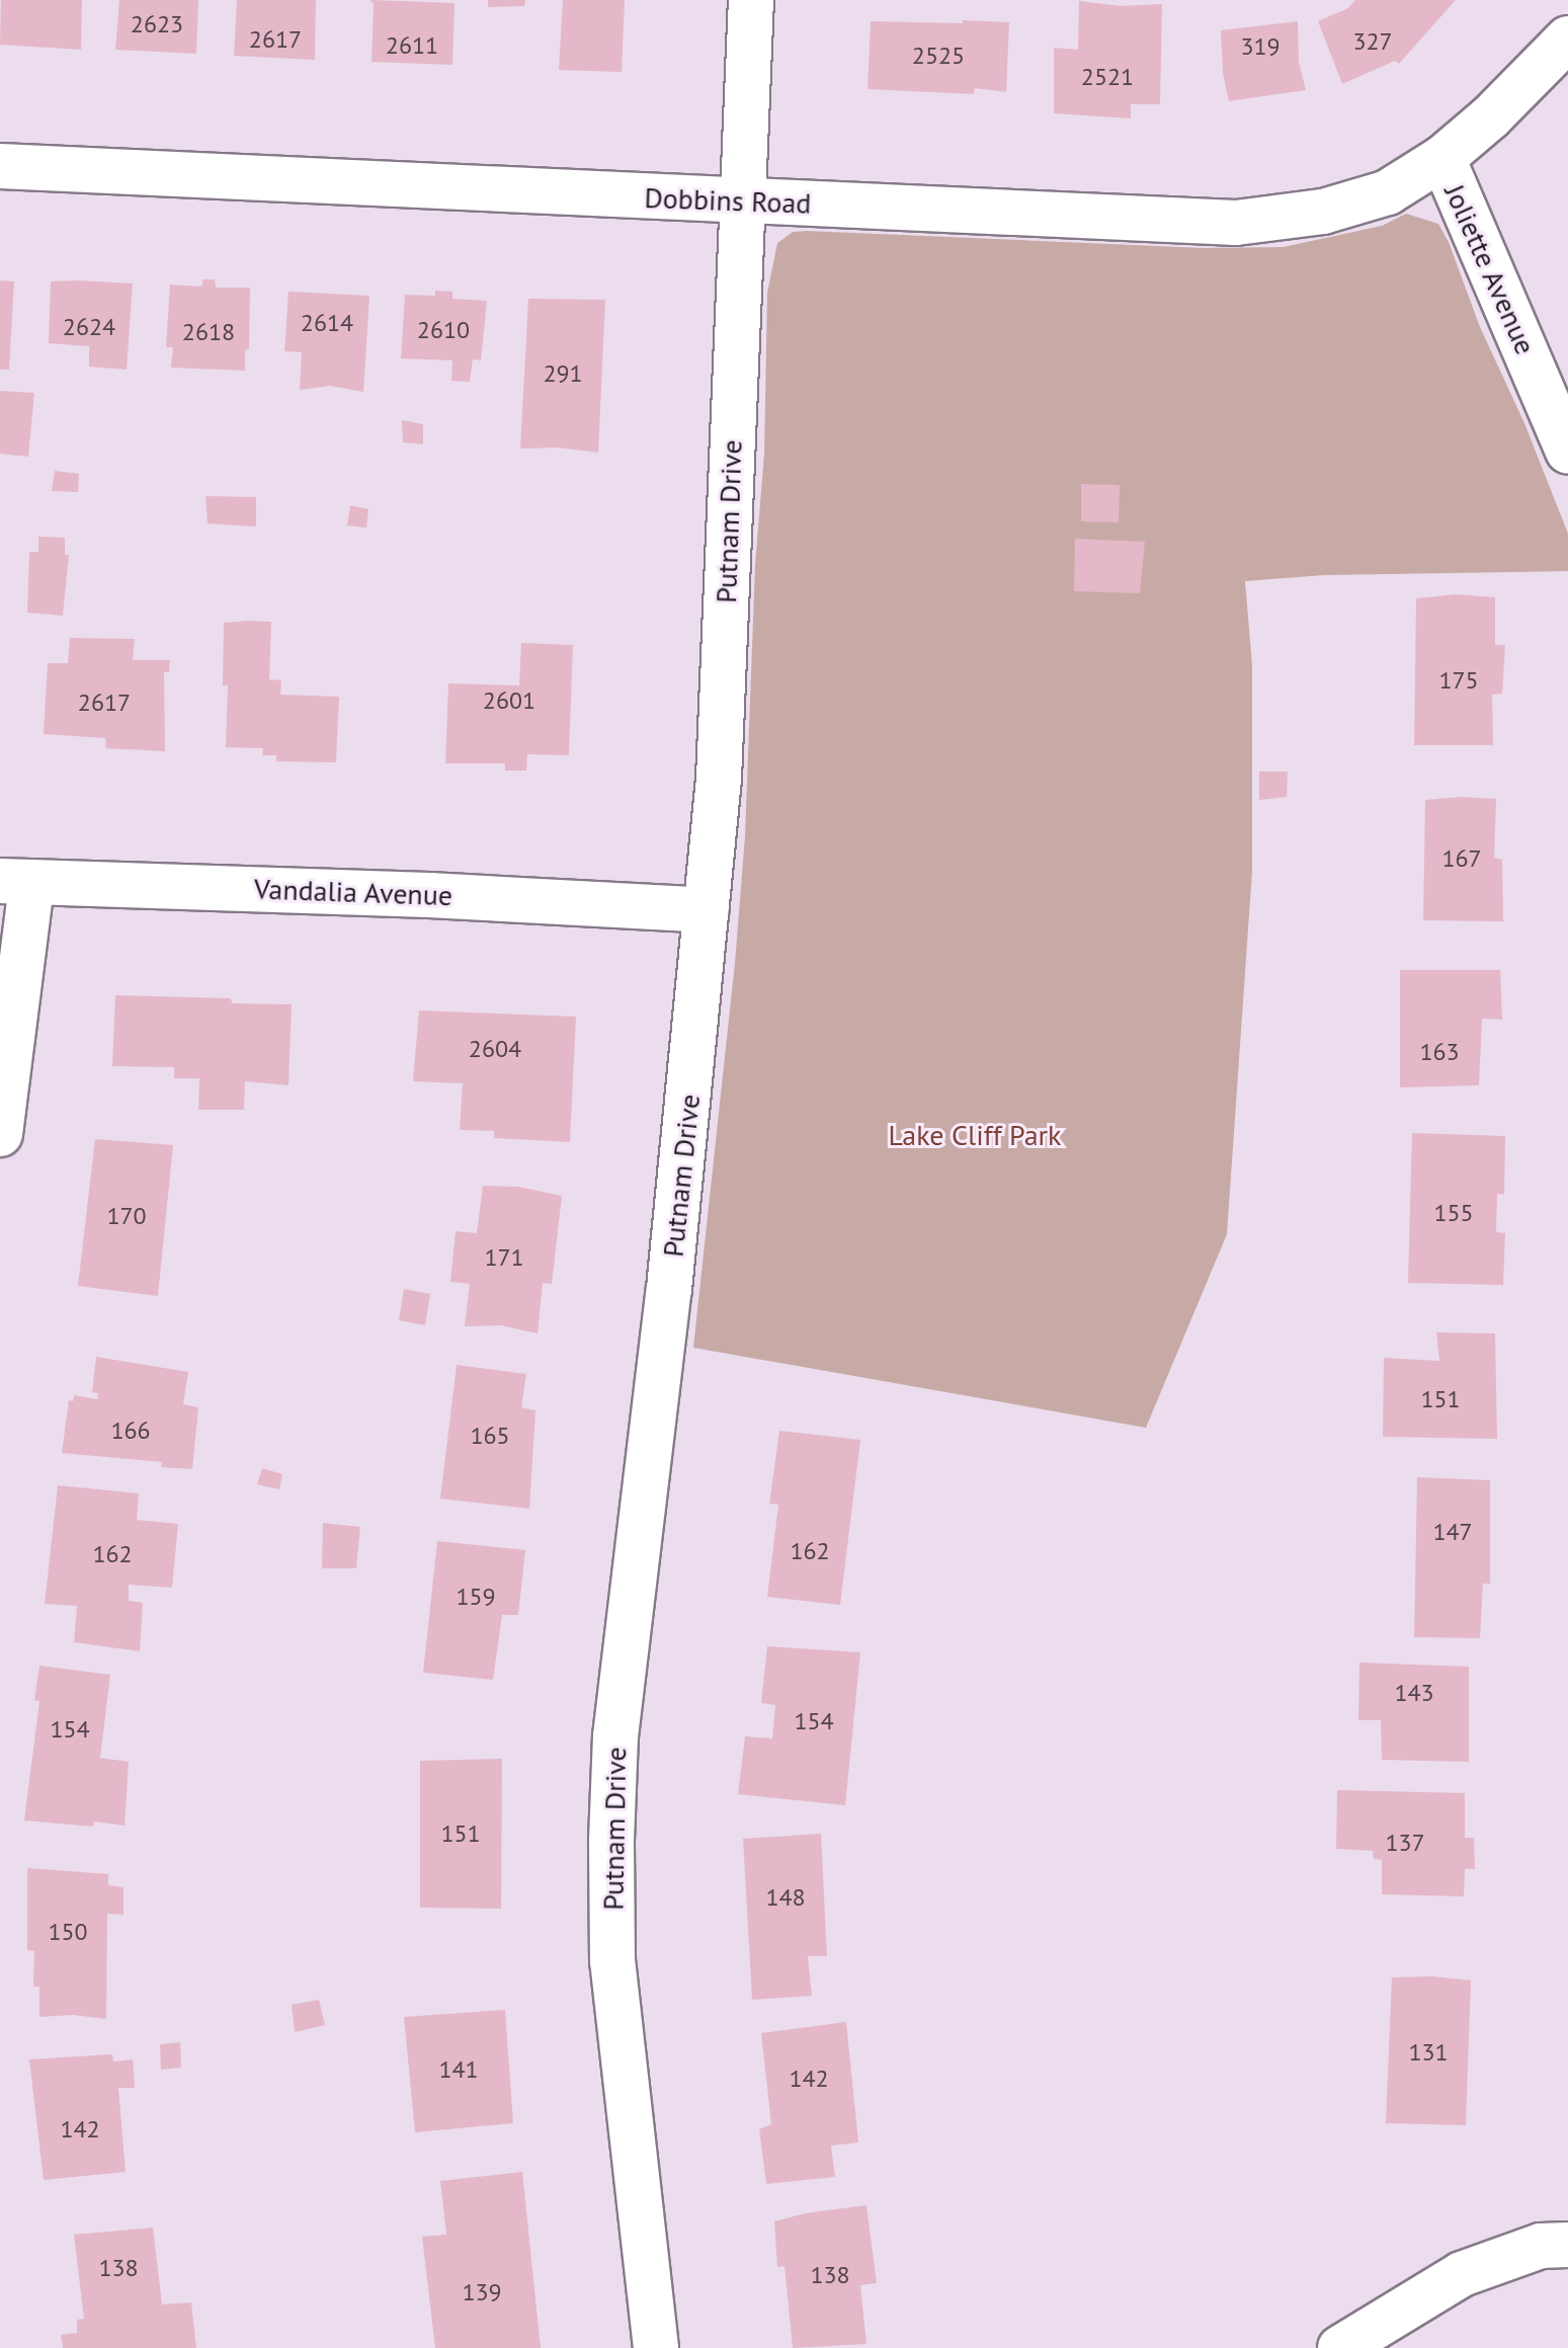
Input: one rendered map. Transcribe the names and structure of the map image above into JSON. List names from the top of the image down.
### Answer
{
  "streets": {
    "street": [
      "Dobbins Road",
      "Joliette Avenue",
      "Putnam Drive",
      "Vandalia Avenue"
    ]
  },
  "crossings": [
    ["Dobbins Road", "Joliette Avenue"],
    ["Dobbins Road", "Putnam Drive"],
    ["Putnam Drive", "Vandalia Avenue"]
  ],
  "parks": ["Lake Cliff Park"],
  "house_numbers": [
    "2623",
    "2617",
    "327",
    "2611",
    "319",
    "2525",
    "2521",
    "2614",
    "2624",
    "2610",
    "2618",
    "291",
    "175",
    "2601",
    "2617",
    "167",
    "2604",
    "163",
    "155",
    "170",
    "171",
    "151",
    "166",
    "165",
    "147",
    "162",
    "162",
    "159",
    "143",
    "154",
    "154",
    "151",
    "137",
    "148",
    "150",
    "131",
    "141",
    "142",
    "142",
    "138",
    "138",
    "139"
  ]
}
